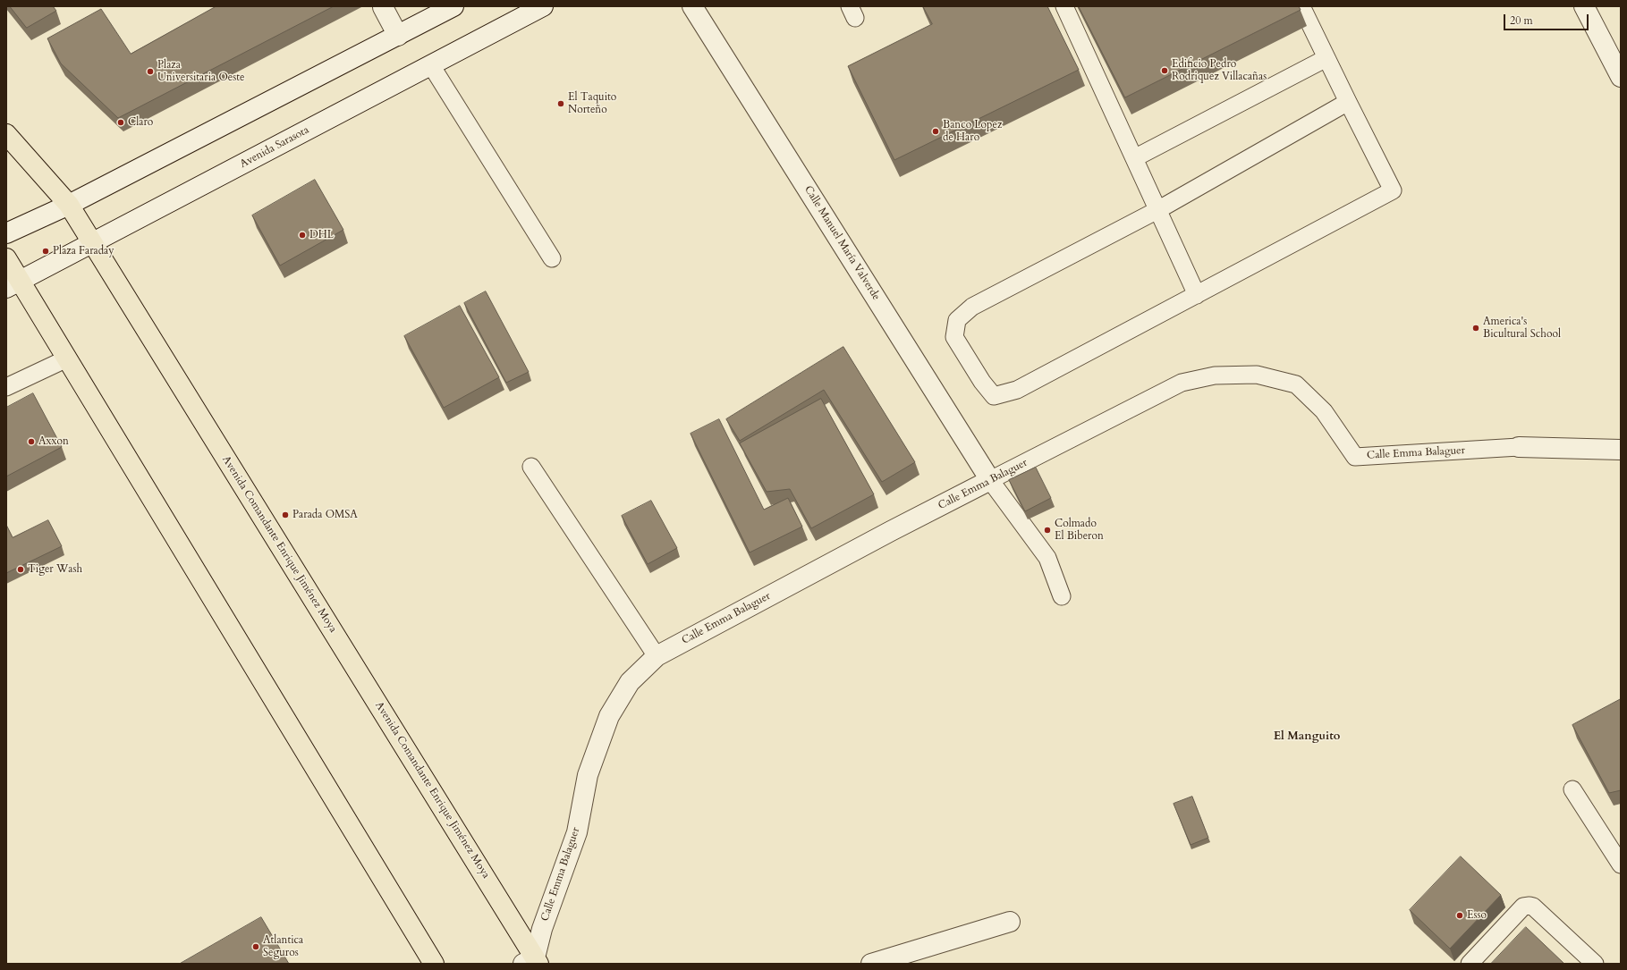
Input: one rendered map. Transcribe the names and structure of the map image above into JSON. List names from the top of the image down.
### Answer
{
  "streets": {
    "main road": ["Avenida Comandante Enrique Jiménez Moya"],
    "street": ["Avenida Sarasota", "Calle Manuel María Valverde", "Calle Emma Balaguer"]
  },
  "crossings": [
    ["Avenida Sarasota", "Avenida Comandante Enrique Jiménez Moya"],
    ["Calle Manuel María Valverde", "Calle Emma Balaguer"],
    ["Calle Emma Balaguer", "Avenida Comandante Enrique Jiménez Moya"]
  ],
  "districts": ["El Manguito"],
  "places": [
    "Edificio Pedro Rodriquez Villacañas",
    "Plaza Universitaria Oeste",
    "El Taquito Norteño",
    "Claro",
    "Banco Lopez de Haro",
    "DHL",
    "Plaza Faraday",
    "America's Bicultural School",
    "Axxon",
    "Parada OMSA",
    "Colmado El Biberon",
    "Tiger Wash",
    "Esso",
    "Atlantica Seguros"
  ],
  "scale_bar": "20 m"
}
